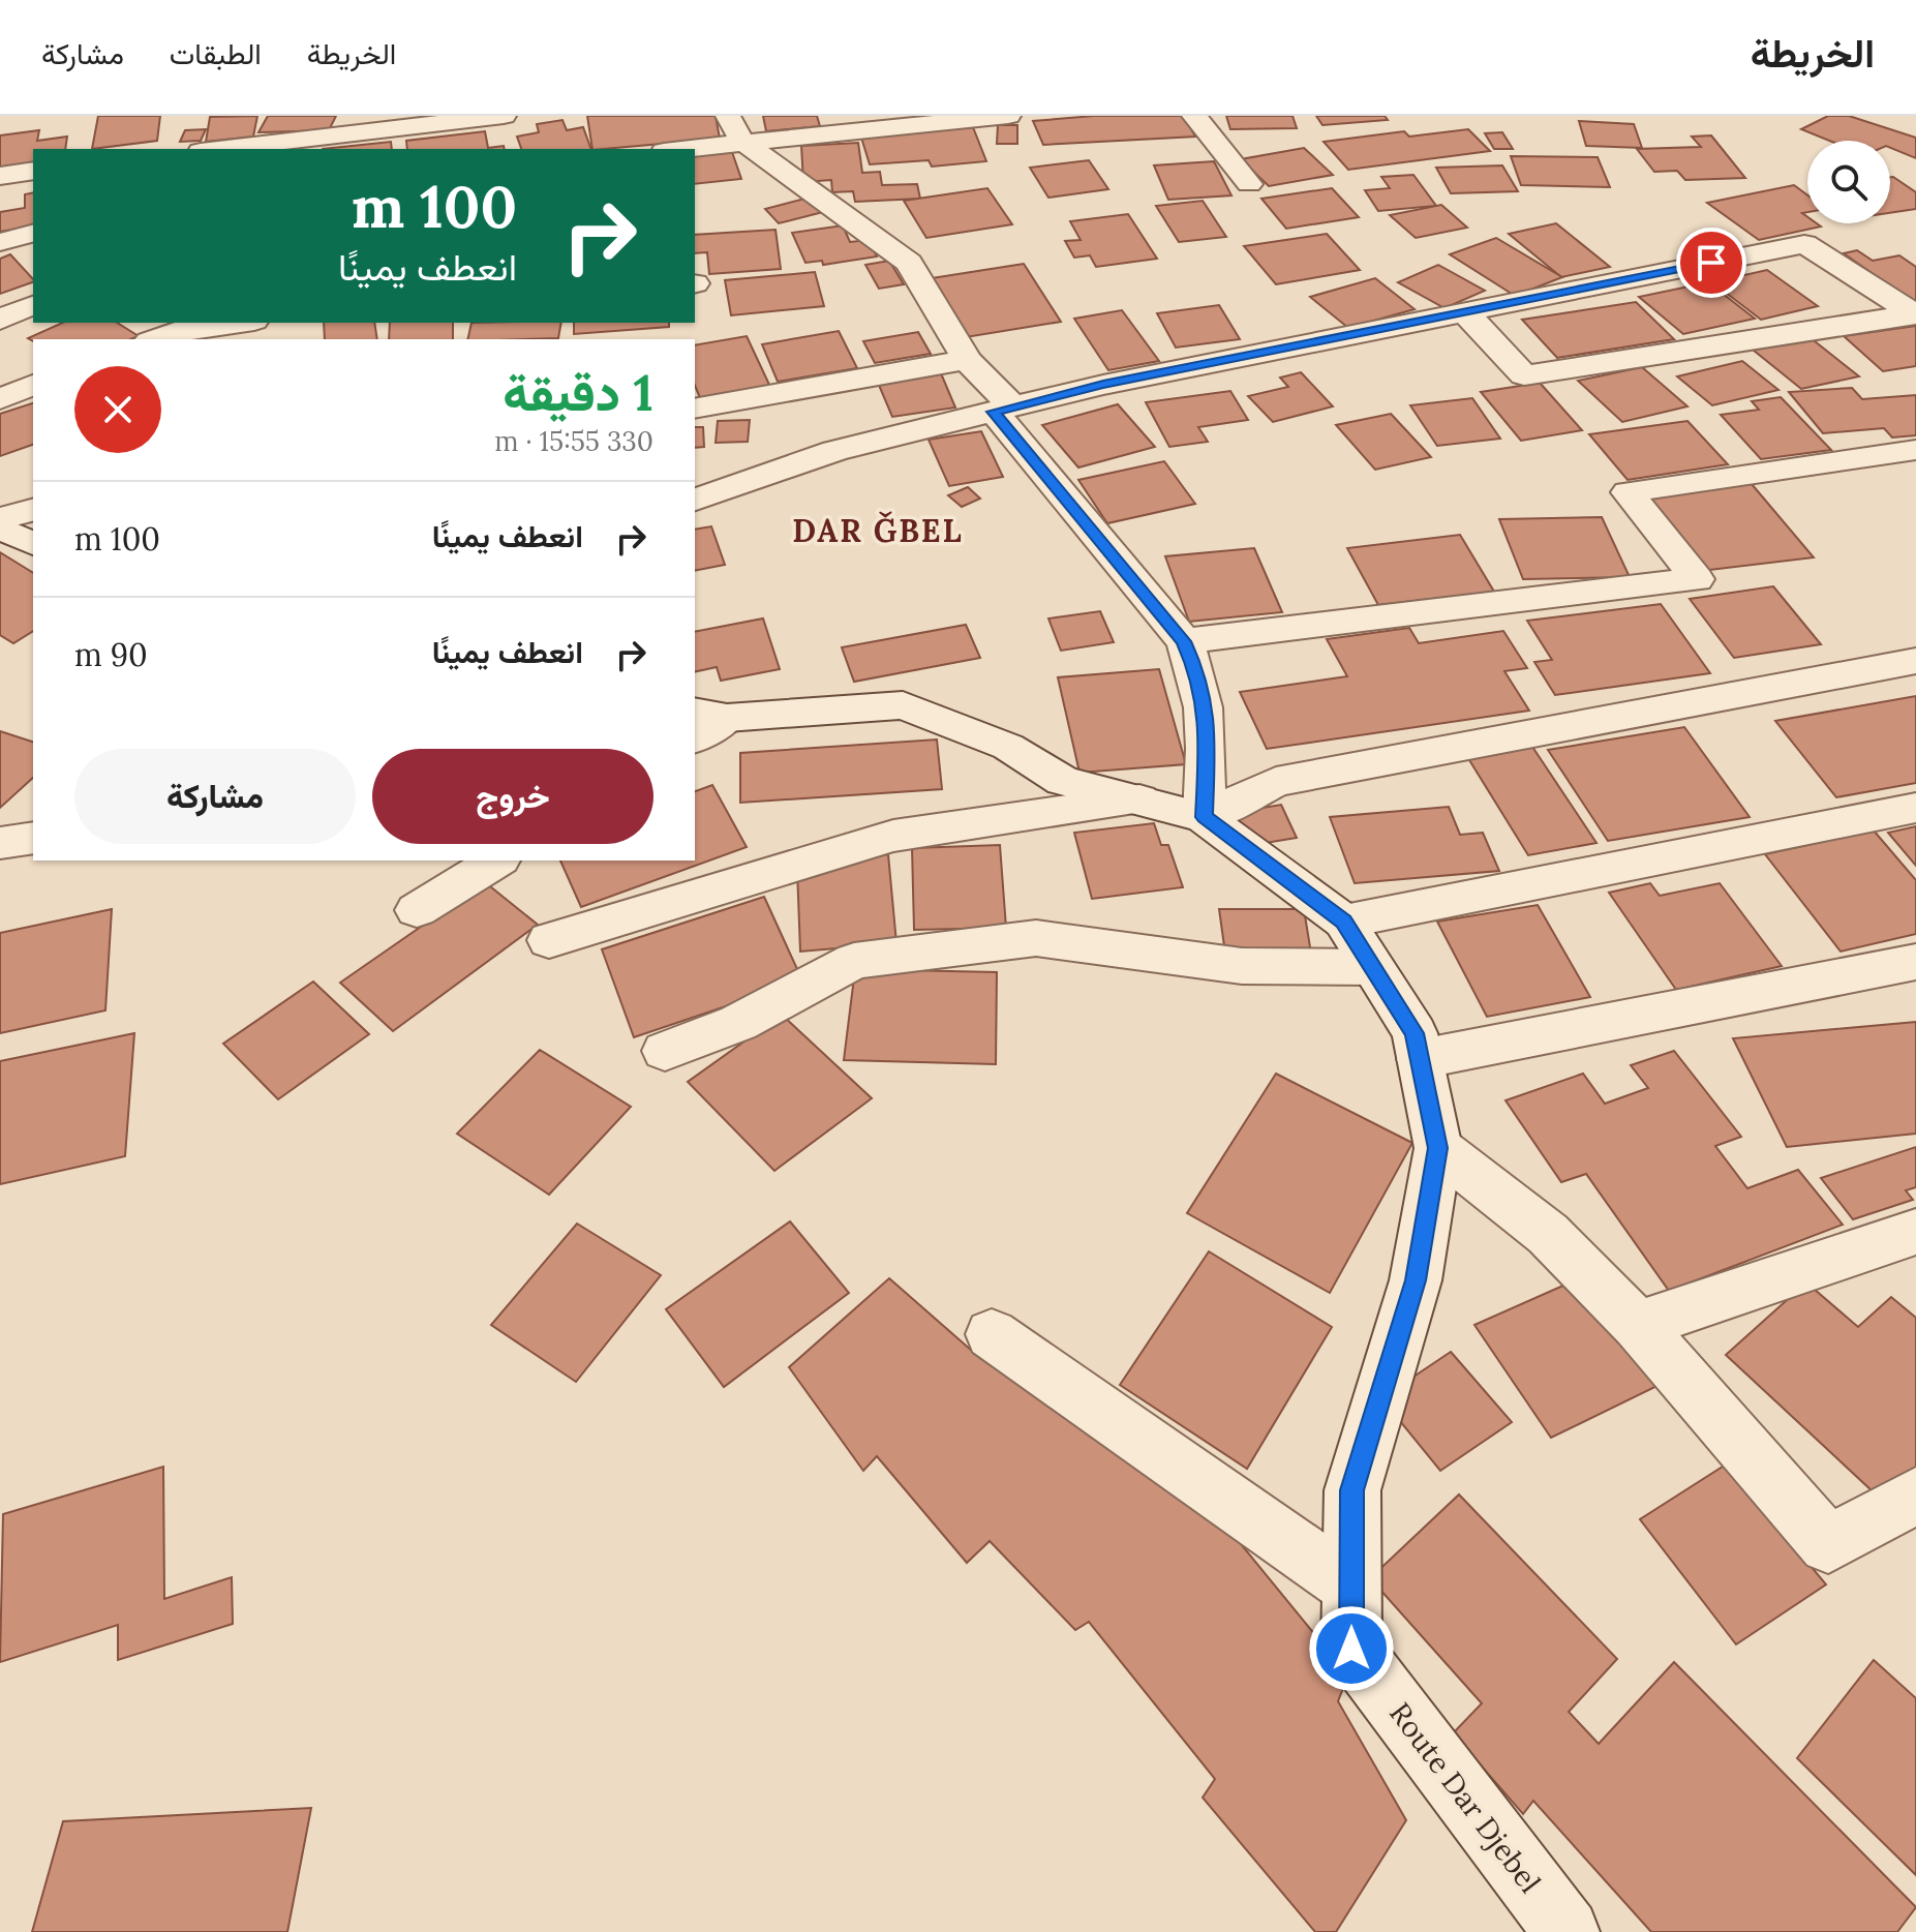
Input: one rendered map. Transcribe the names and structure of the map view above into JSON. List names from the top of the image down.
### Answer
{
  "streets": {
    "street": ["Route Dar Djebel"]
  },
  "districts": ["DAR ǦBEL"],
  "page": {
    "header": "الخريطة",
    "nav": ["الخريطة", "الطبقات", "مشاركة"],
    "turn": ["100 m", "انعطف يمينًا"],
    "heading": ["1 دقيقة", "330 m · 15:55"],
    "list": [
      {
        "name": "انعطف يمينًا",
        "value": "100 m"
      },
      {
        "name": "انعطف يمينًا",
        "value": "90 m"
      }
    ],
    "buttons": ["خروج", "مشاركة"]
  }
}
